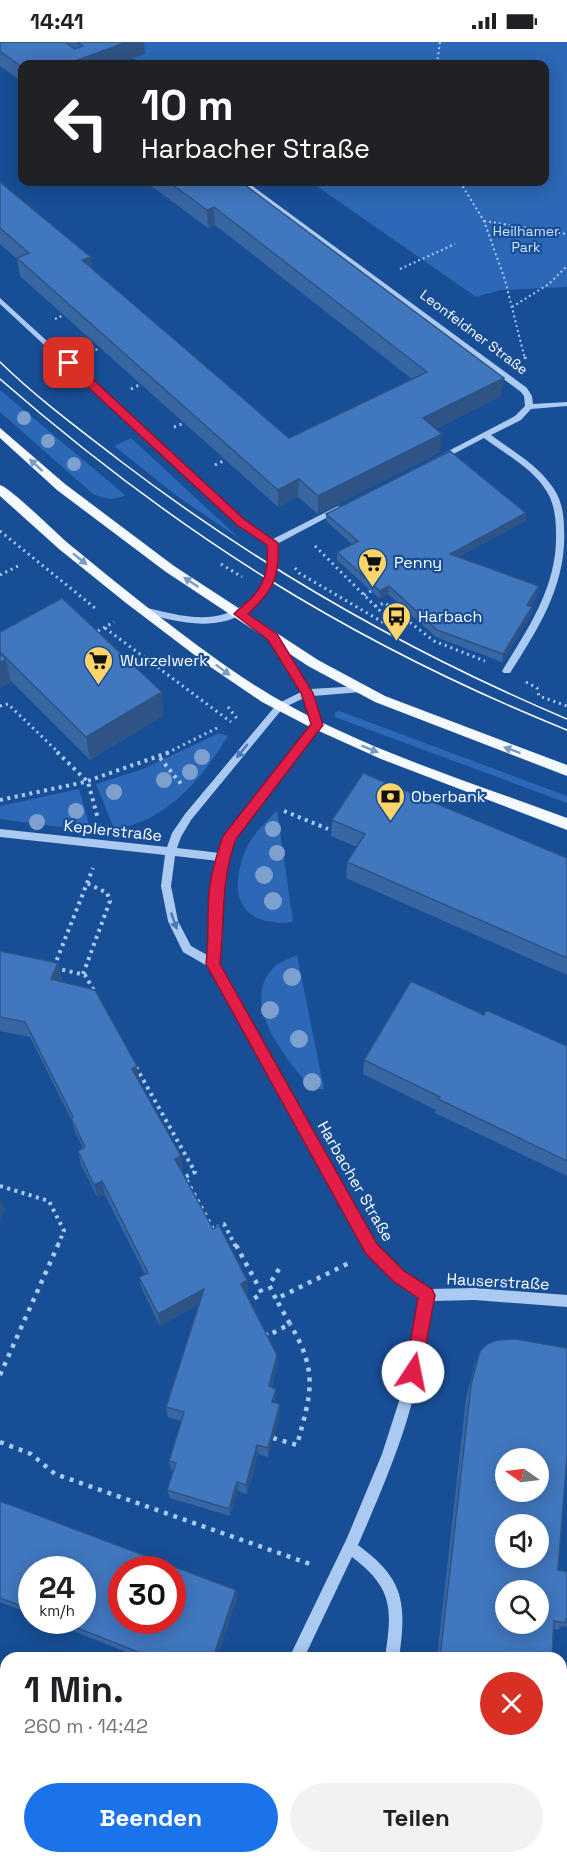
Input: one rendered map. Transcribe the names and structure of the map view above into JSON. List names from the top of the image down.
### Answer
{
  "streets": {
    "street": [
      "Leonfeldner Straße",
      "Keplerstraße",
      "Harbacher Straße",
      "Hauserstraße"
    ]
  },
  "crossings": [
    ["Harbacher Straße", "Hauserstraße"]
  ],
  "parks": ["Heilhamer Park"],
  "places": {
    "supermarket": ["Penny", "Wurzelwerk"],
    "bus stop": ["Harbach"],
    "bank": ["Oberbank"]
  },
  "north": "left",
  "page": {
    "status": "14:41",
    "turn": ["10 m", "Harbacher Straße"],
    "speed": "24 km/h",
    "limit": "30",
    "heading": ["1 Min.", "260 m · 14:42"],
    "buttons": ["Beenden", "Teilen"]
  }
}
